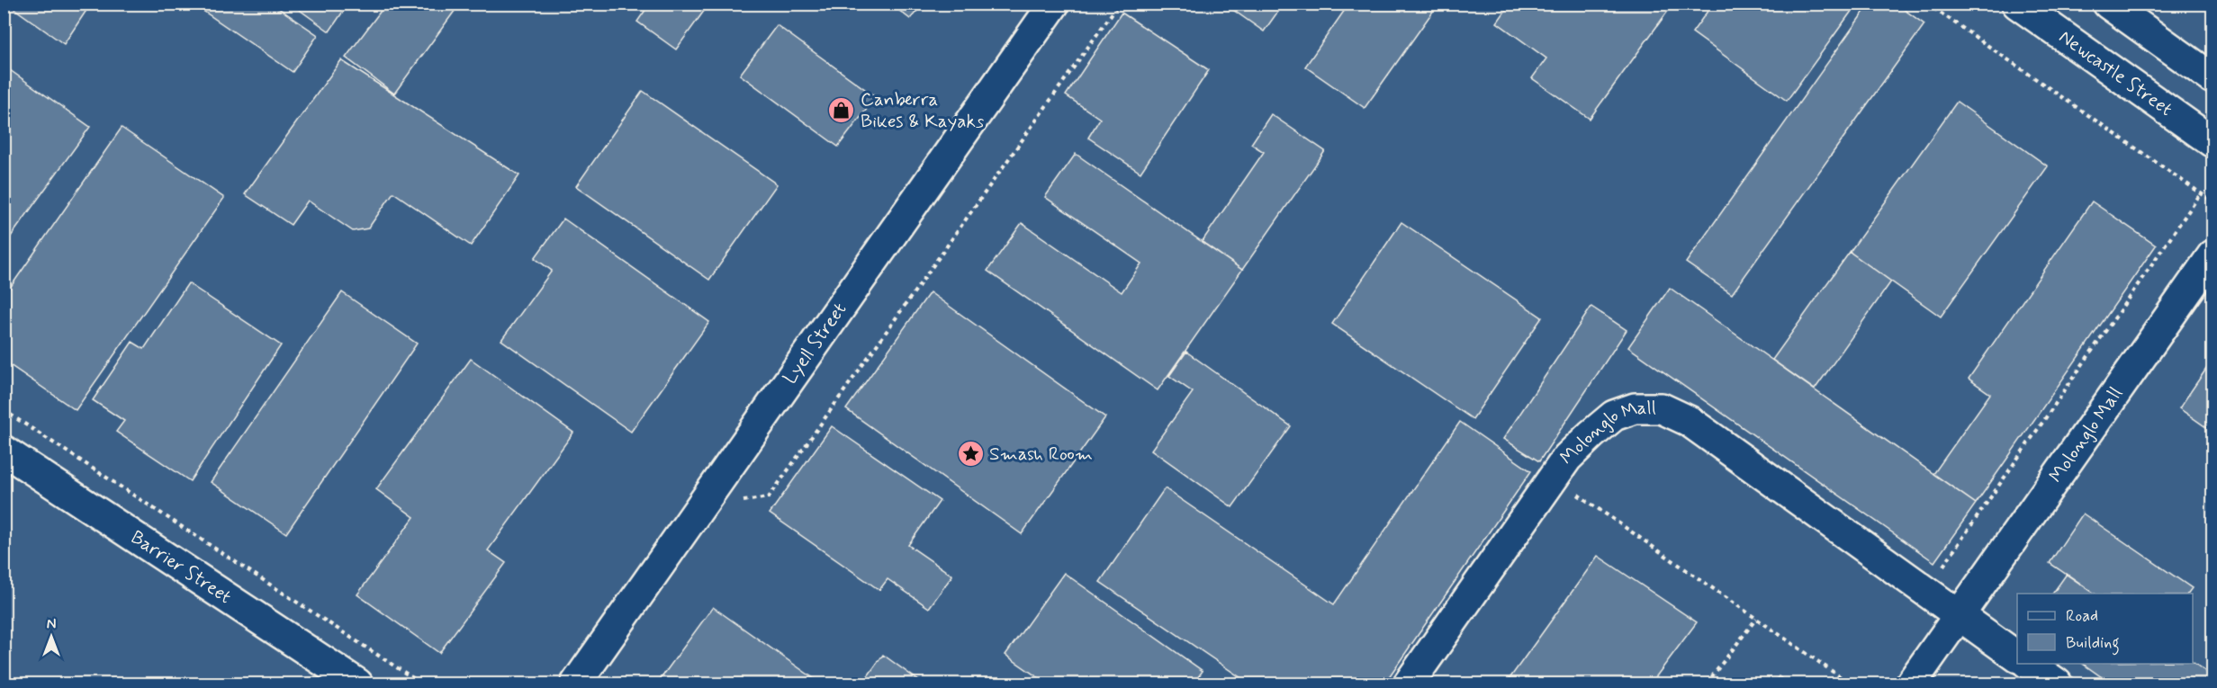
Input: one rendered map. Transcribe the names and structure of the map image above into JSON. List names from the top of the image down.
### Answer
{
  "streets": {
    "street": [
      "Newcastle Street",
      "Lyell Street",
      "Molonglo Mall",
      "Barrier Street"
    ]
  },
  "places": {
    "shop": ["Canberra Bikes & Kayaks"],
    "place": ["Smash Room"]
  },
  "legend": ["Road", "Building"],
  "north": "top"
}
